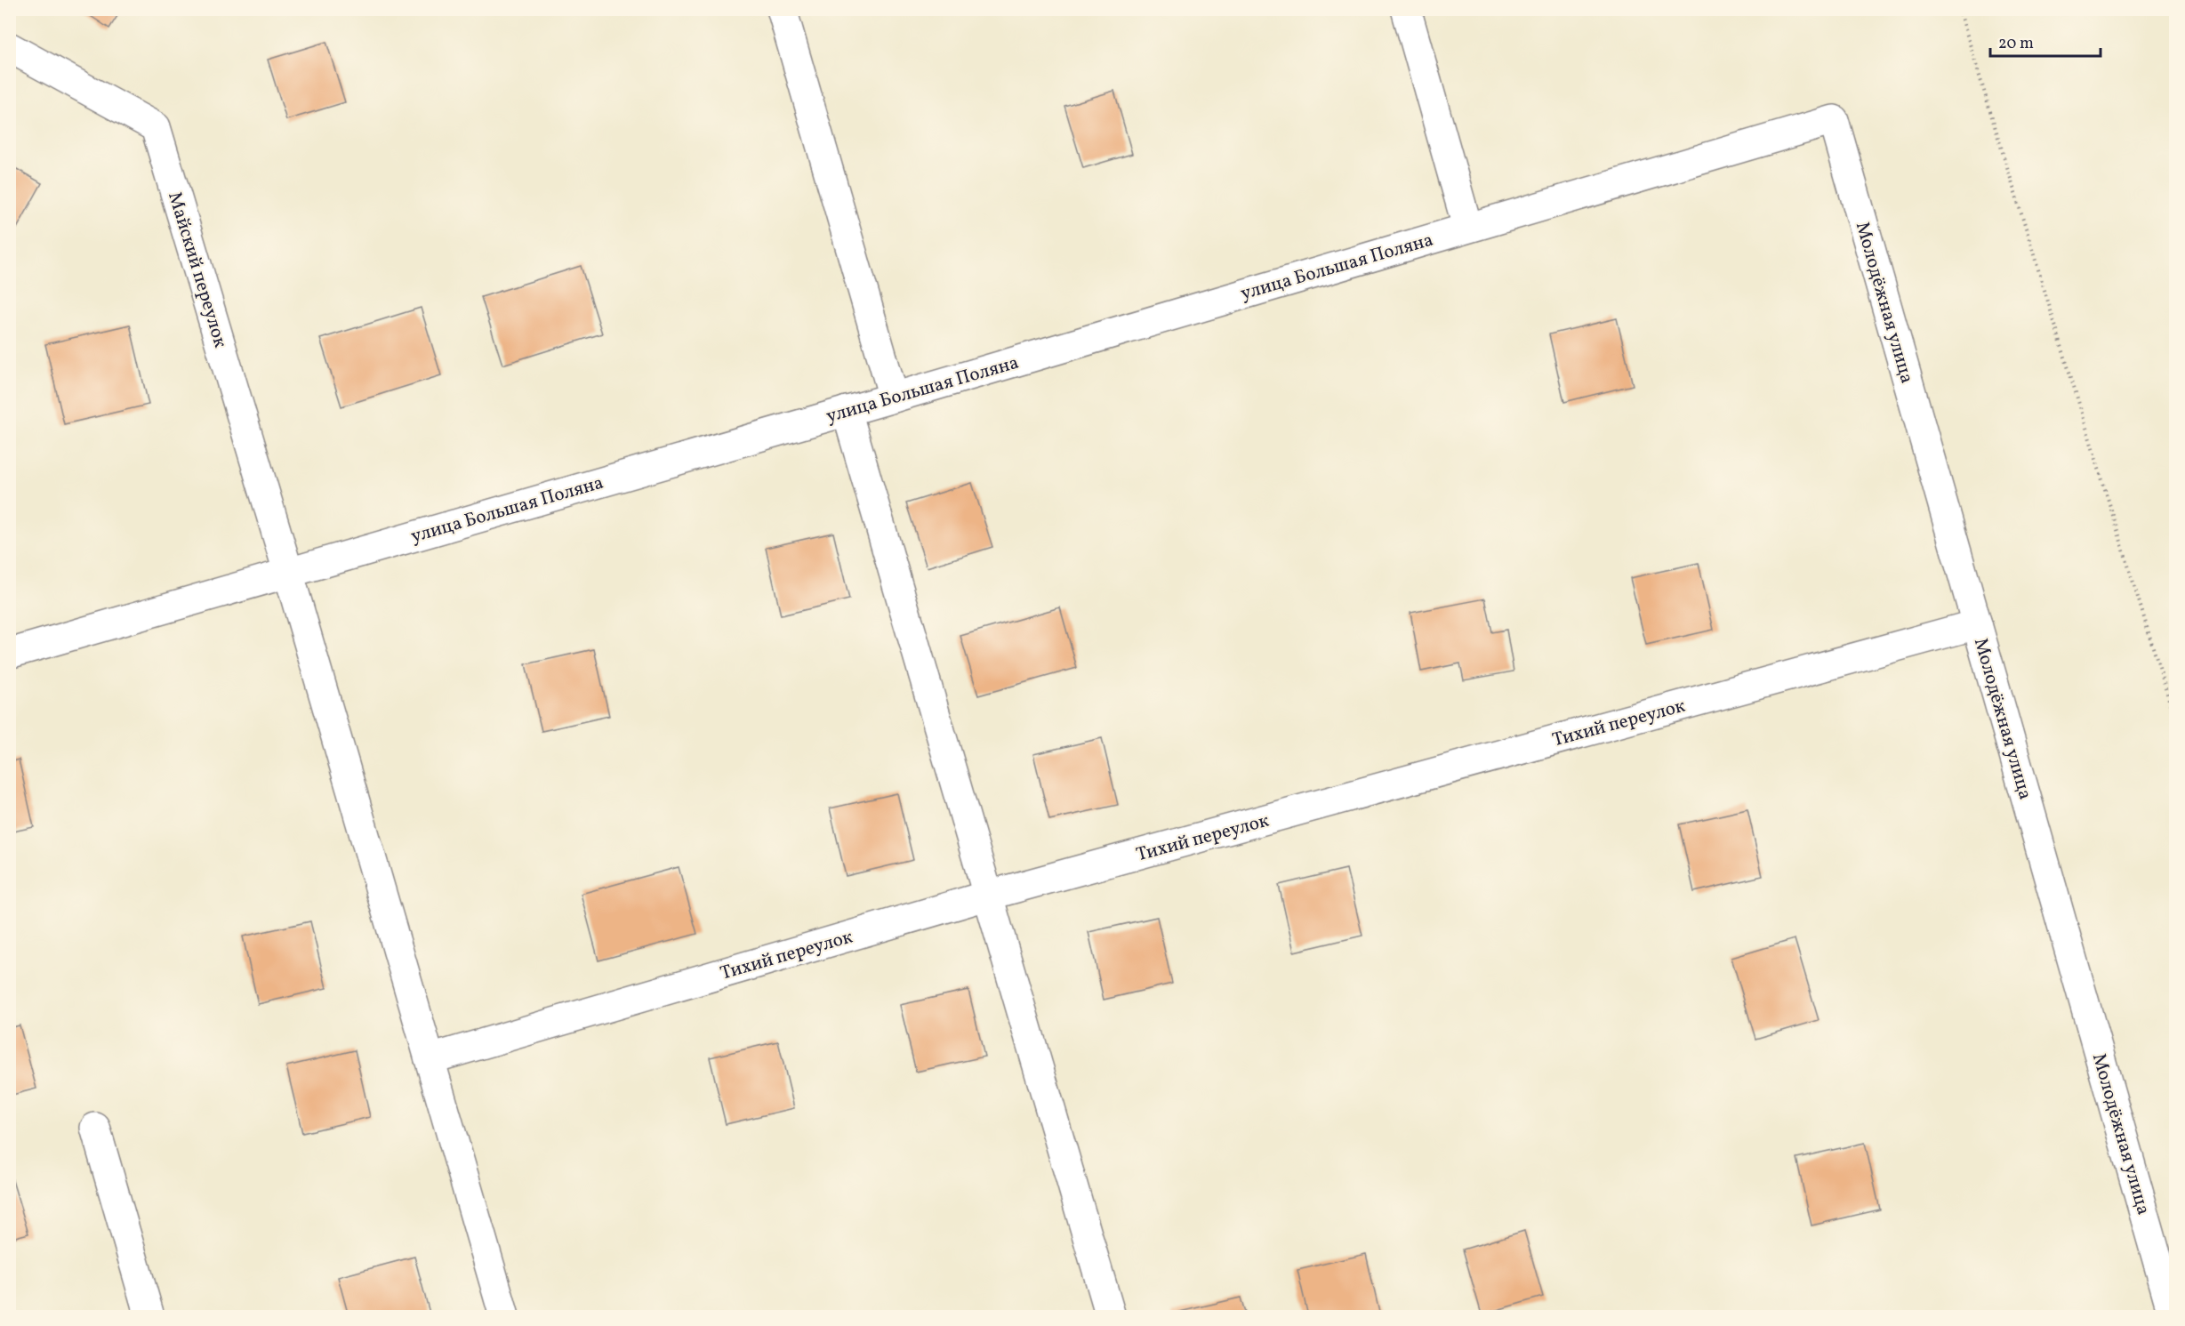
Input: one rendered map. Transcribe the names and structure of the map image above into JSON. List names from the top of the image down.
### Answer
{
  "streets": {
    "street": [
      "улица Большая Поляна",
      "Майский переулок",
      "Молодёжная улица",
      "Тихий переулок"
    ]
  },
  "crossings": [
    ["улица Большая Поляна", "Майский переулок"],
    ["улица Большая Поляна", "Молодёжная улица"],
    ["Майский переулок", "Тихий переулок"],
    ["Молодёжная улица", "Тихий переулок"]
  ],
  "scale_bar": "20 m"
}
